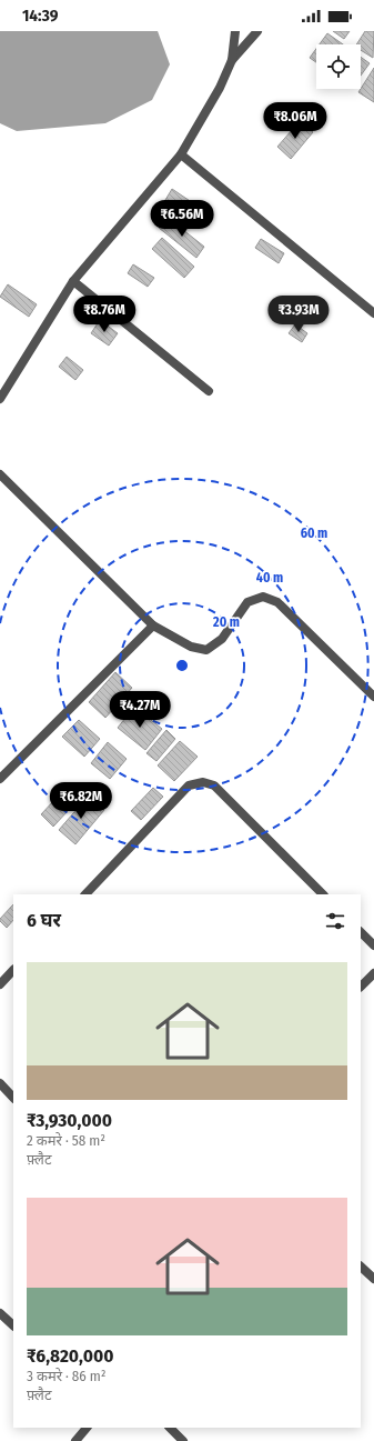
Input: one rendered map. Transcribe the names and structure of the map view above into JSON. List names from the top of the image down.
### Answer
{
  "page": {
    "status": "14:39",
    "price": [
      "₹8.06M",
      "₹6.56M",
      "₹8.76M",
      "₹3.93M",
      "₹4.27M",
      "₹6.82M"
    ],
    "heading": "6 घर",
    "list": [
      {
        "name": "₹3,930,000",
        "note": "2 कमरे · 58 m² · फ़्लैट"
      },
      {
        "name": "₹6,820,000",
        "note": "3 कमरे · 86 m² · फ़्लैट"
      }
    ]
  },
  "rings": ["60 m", "40 m", "20 m"]
}
